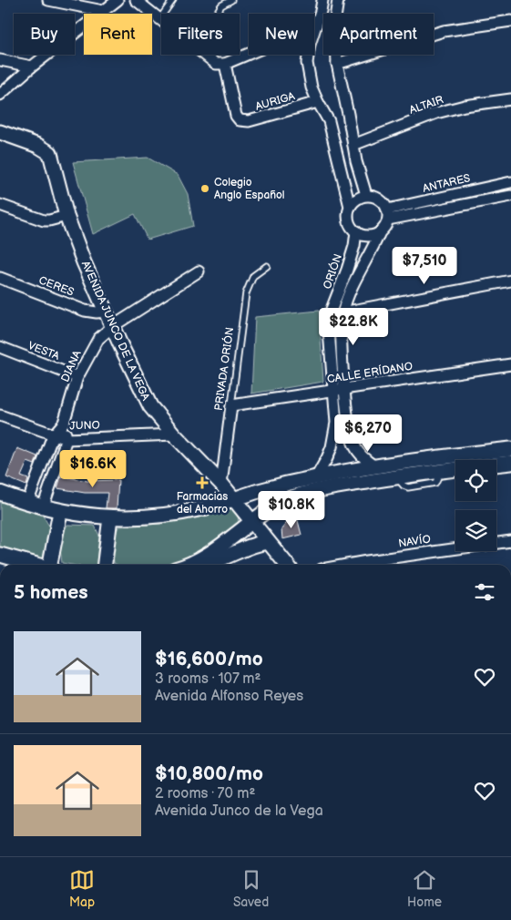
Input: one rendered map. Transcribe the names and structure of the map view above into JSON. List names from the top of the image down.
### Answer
{
  "streets": {
    "main road": ["AVENIDA JUNCO DE LA VEGA"],
    "street": [
      "AURIGA",
      "ALTAIR",
      "ANTARES",
      "ORIÓN",
      "CERES",
      "VESTA",
      "DIANA",
      "PRIVADA ORIÓN",
      "CALLE ERÍDANO",
      "JUNO",
      "NAVÍO"
    ]
  },
  "crossings": [
    ["ANTARES", "ORIÓN"],
    ["ORIÓN", "CALLE ERÍDANO"],
    ["CERES", "AVENIDA JUNCO DE LA VEGA"],
    ["AVENIDA JUNCO DE LA VEGA", "DIANA"],
    ["AVENIDA JUNCO DE LA VEGA", "PRIVADA ORIÓN"],
    ["AVENIDA JUNCO DE LA VEGA", "JUNO"],
    ["VESTA", "DIANA"],
    ["DIANA", "JUNO"],
    ["PRIVADA ORIÓN", "CALLE ERÍDANO"]
  ],
  "places": {
    "other": ["Colegio Anglo Español"],
    "health": ["Farmacias del Ahorro"]
  },
  "page": {
    "chip": [
      "Buy",
      "Rent",
      "Filters",
      "New",
      "Apartment"
    ],
    "price": [
      "$7,510",
      "$22.8K",
      "$6,270",
      "$16.6K",
      "$10.8K"
    ],
    "heading": "5 homes",
    "list": [
      {
        "name": "$16,600/mo",
        "note": "3 rooms · 107 m² · Avenida Alfonso Reyes"
      },
      {
        "name": "$10,800/mo",
        "note": "2 rooms · 70 m² · Avenida Junco de la Vega"
      }
    ],
    "tabs": ["Map", "Saved", "Home"]
  }
}
